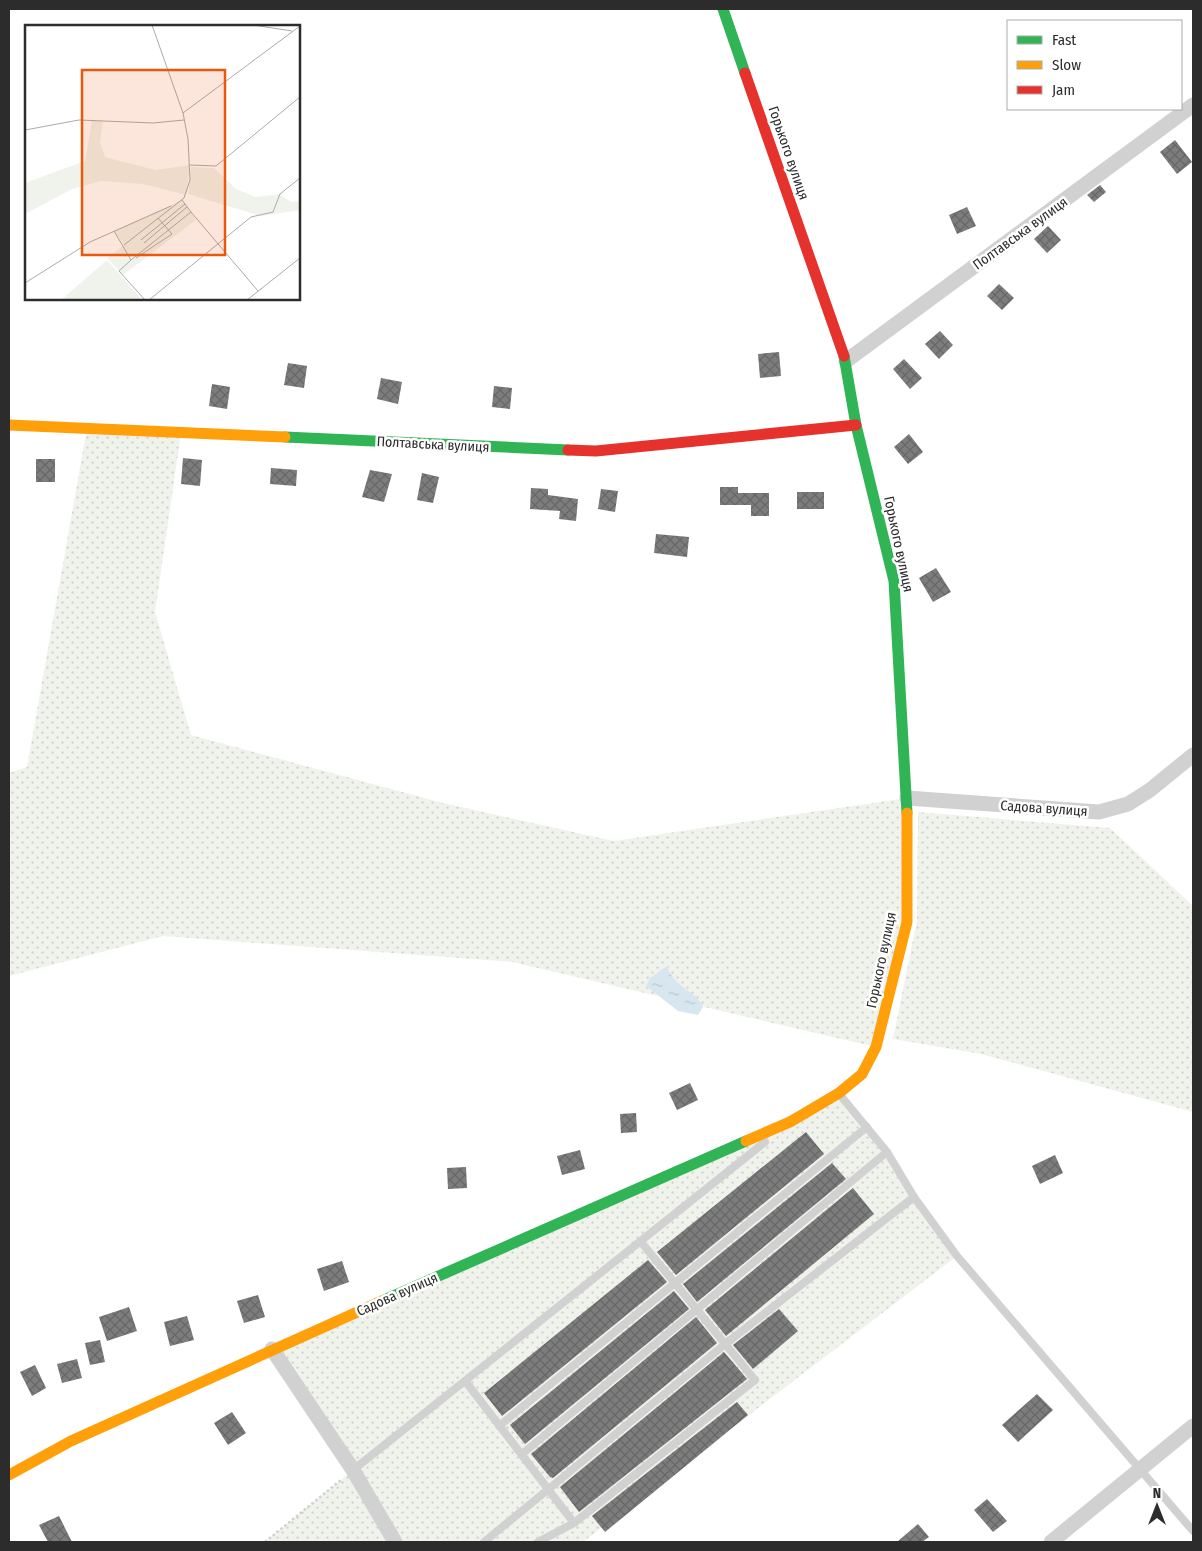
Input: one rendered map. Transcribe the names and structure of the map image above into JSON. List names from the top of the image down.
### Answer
{
  "streets": {
    "street": ["Горького вулиця", "Полтавська вулиця", "Садова вулиця"]
  },
  "crossings": [
    ["Горького вулиця", "Полтавська вулиця"],
    ["Горького вулиця", "Садова вулиця"]
  ],
  "legend": ["Fast", "Slow", "Jam"],
  "north": "top"
}
